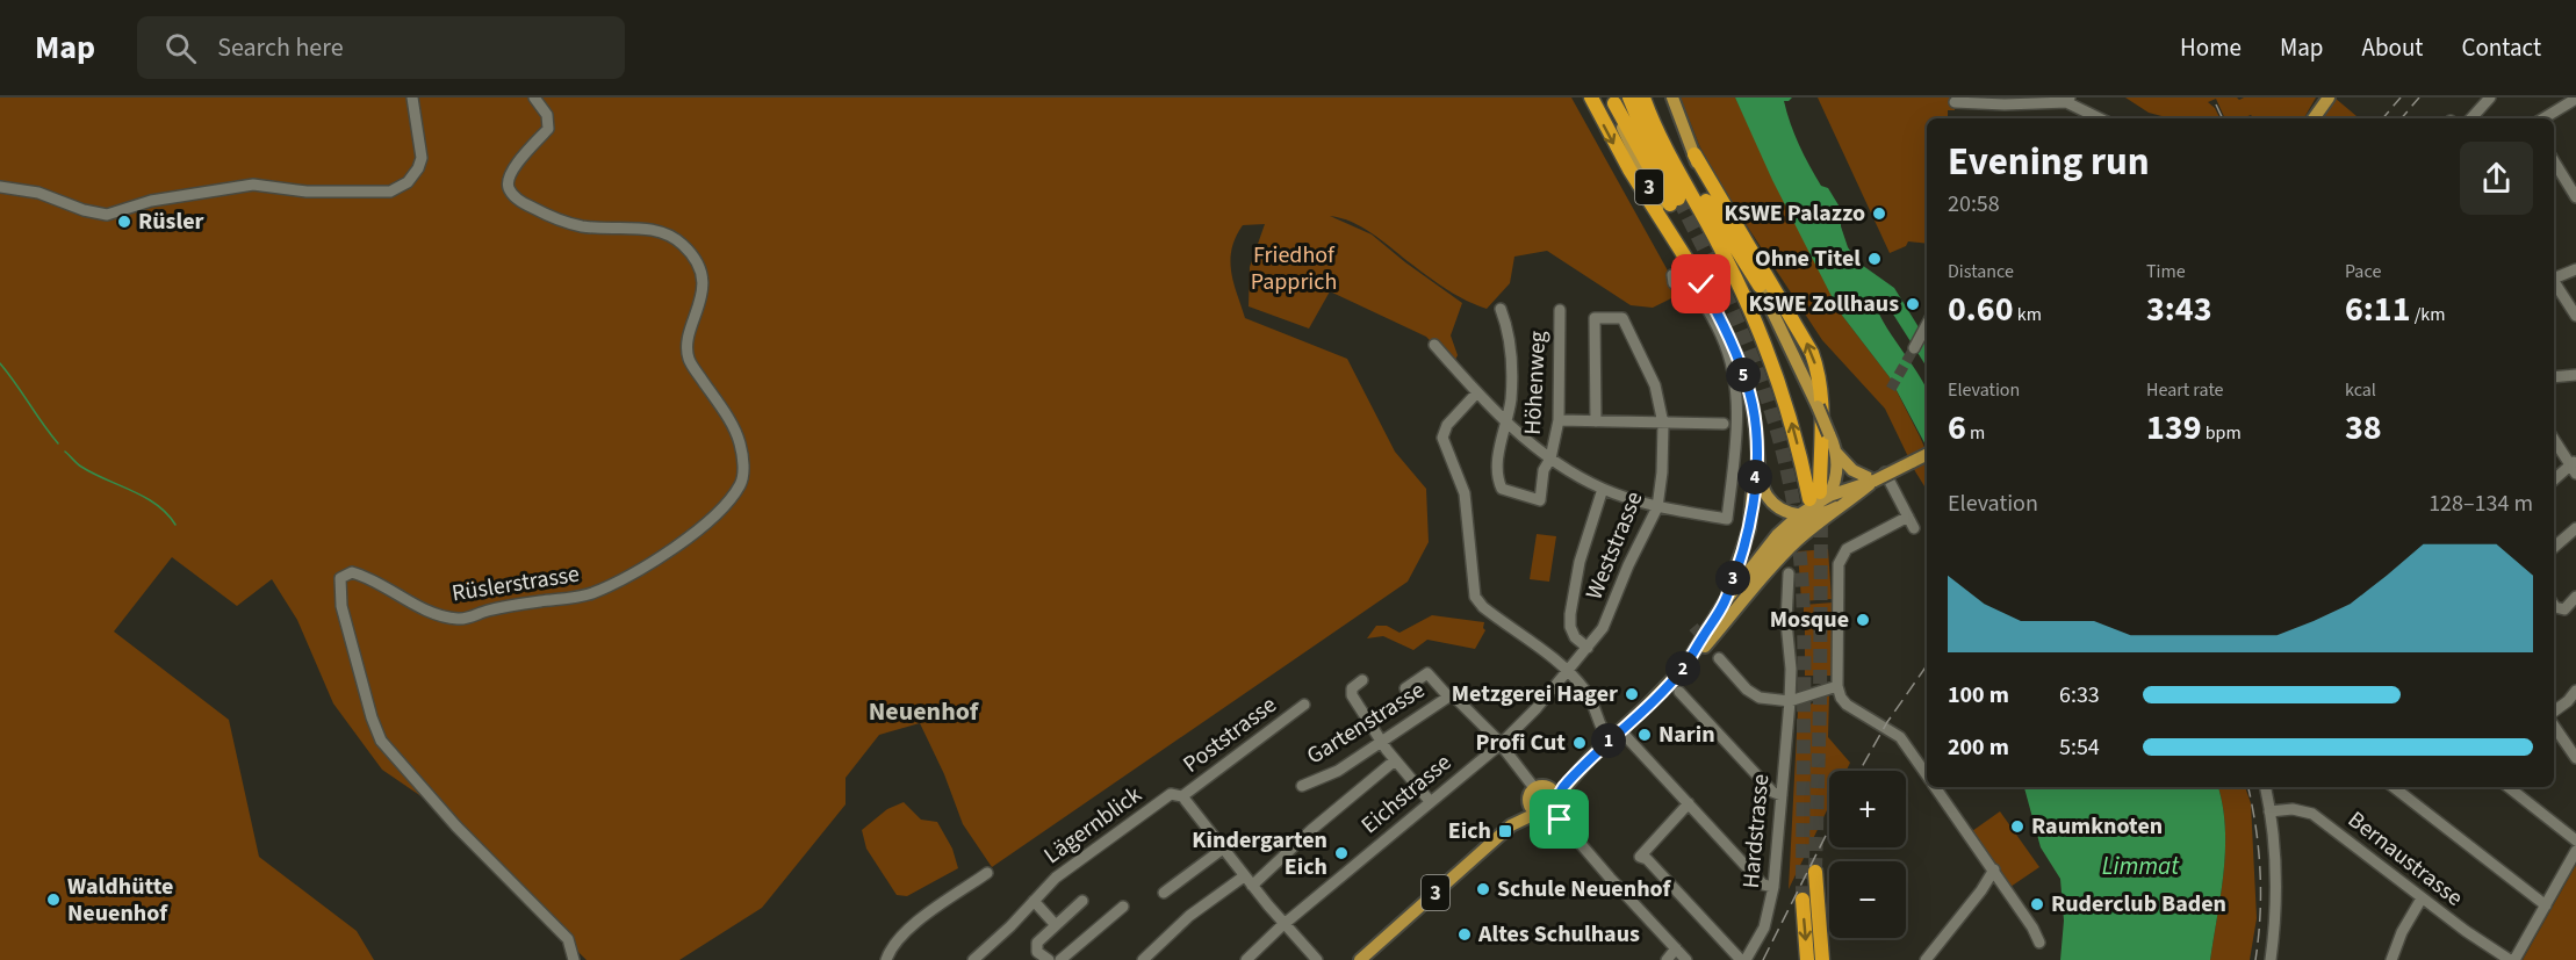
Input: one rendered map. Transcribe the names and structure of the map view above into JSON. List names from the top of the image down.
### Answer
{
  "streets": {
    "main road": ["3"],
    "street": [
      "Höhenweg",
      "Weststrasse",
      "Rüslerstrasse",
      "Gartenstrasse",
      "Poststrasse",
      "Eichstrasse",
      "Lägernblick",
      "Hardstrasse",
      "Bernaustrasse"
    ]
  },
  "crossings": [
    ["3", "Gartenstrasse"],
    ["Weststrasse", "Gartenstrasse"],
    ["Weststrasse", "Eichstrasse"],
    ["Gartenstrasse", "Eichstrasse"],
    ["Poststrasse", "Eichstrasse"],
    ["Poststrasse", "Lägernblick"]
  ],
  "districts": ["Neuenhof"],
  "water": ["Limmat"],
  "parks": ["Friedhof Papprich"],
  "places": {
    "other": [
      "KSWE Palazzo",
      "Rüsler",
      "Ohne Titel",
      "KSWE Zollhaus",
      "Mosque",
      "Metzgerei Hager",
      "Narin",
      "Profi Cut",
      "Raumknoten",
      "Kindergarten Eich",
      "Schule Neuenhof",
      "Waldhütte Neuenhof",
      "Ruderclub Baden",
      "Altes Schulhaus"
    ],
    "transit": ["Eich"]
  },
  "page": {
    "header": "Map",
    "search": "Search here",
    "nav": [
      "Home",
      "Map",
      "About",
      "Contact"
    ],
    "heading": ["Evening run", "20:58"],
    "stats": [
      ["Distance", "0.60 km"],
      ["Time", "3:43"],
      ["Pace", "6:11 /km"],
      ["Elevation", "6 m"],
      ["Heart rate", "139 bpm"],
      ["kcal", "38"]
    ],
    "pins": [
      "5",
      "4",
      "3",
      "2",
      "1"
    ],
    "chart": ["Elevation", "128–134 m"],
    "list": [
      {
        "name": "100 m",
        "note": "6:33"
      },
      {
        "name": "200 m",
        "note": "5:54"
      }
    ],
    "map_buttons": ["+", "−"]
  }
}
